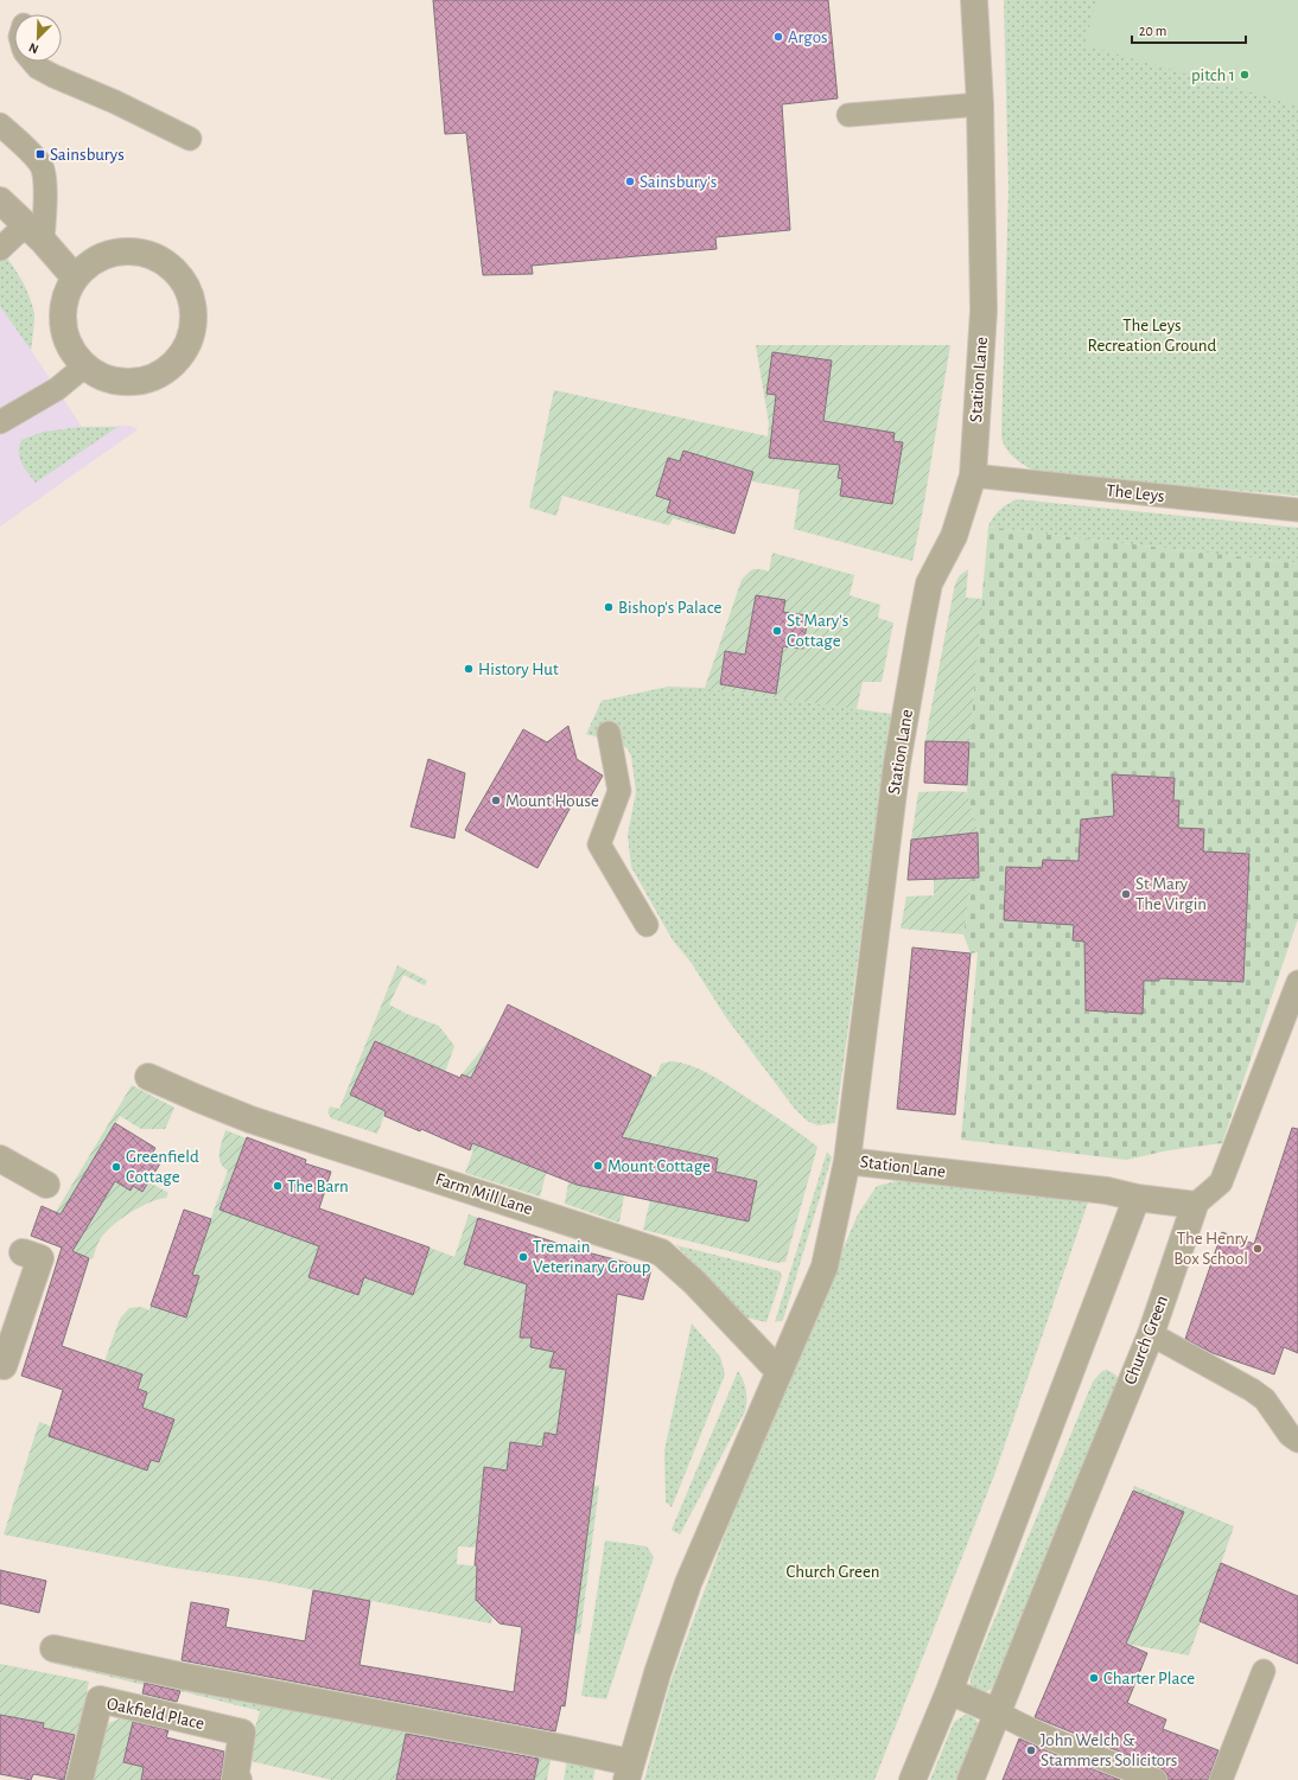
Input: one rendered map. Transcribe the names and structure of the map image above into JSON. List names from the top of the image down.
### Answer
{
  "streets": {
    "street": [
      "Station Lane",
      "Farm Mill Lane",
      "Church Green",
      "Oakfield Place"
    ],
    "lane": ["The Leys"]
  },
  "crossings": [
    ["Station Lane", "The Leys"],
    ["Station Lane", "Church Green"]
  ],
  "parks": ["The Leys Recreation Ground", "Church Green"],
  "places": {
    "other": [
      "Argos",
      "pitch 1",
      "Sainsbury's",
      "Bishop's Palace",
      "St Mary's Cottage",
      "History Hut",
      "Mount House",
      "St Mary The Virgin",
      "Mount Cottage",
      "Greenfield Cottage",
      "The Barn",
      "The Henry Box School",
      "Tremain Veterinary Group",
      "Charter Place",
      "John Welch & Stammers Solicitors"
    ],
    "transit": ["Sainsburys"]
  },
  "scale_bar": "20 m",
  "north": "bottom left"
}
